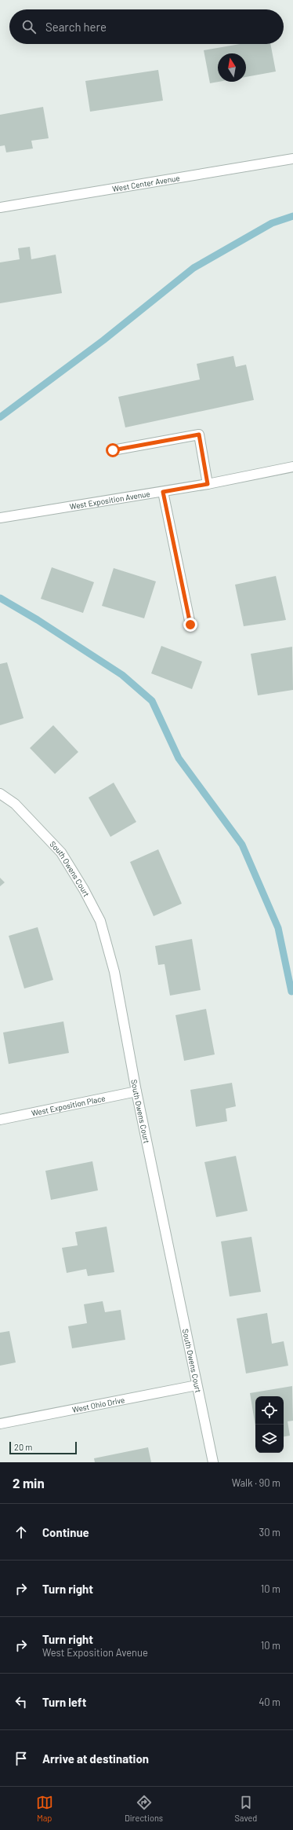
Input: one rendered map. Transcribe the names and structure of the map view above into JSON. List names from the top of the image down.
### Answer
{
  "streets": {
    "street": [
      "West Center Avenue",
      "West Exposition Avenue",
      "South Owens Court",
      "West Exposition Place",
      "West Ohio Drive"
    ]
  },
  "crossings": [
    ["South Owens Court", "West Exposition Place"],
    ["South Owens Court", "West Ohio Drive"]
  ],
  "scale_bar": "20 m",
  "north": "top",
  "page": {
    "search": "Search here",
    "scale": "20 m",
    "heading": ["2 min", "Walk · 90 m"],
    "list": [
      ["Continue", "30 m"],
      ["Turn right", "10 m"],
      ["Turn right", "West Exposition Avenue", "10 m"],
      ["Turn left", "40 m"],
      "Arrive at destination"
    ],
    "nav": ["Map", "Directions", "Saved"]
  }
}
